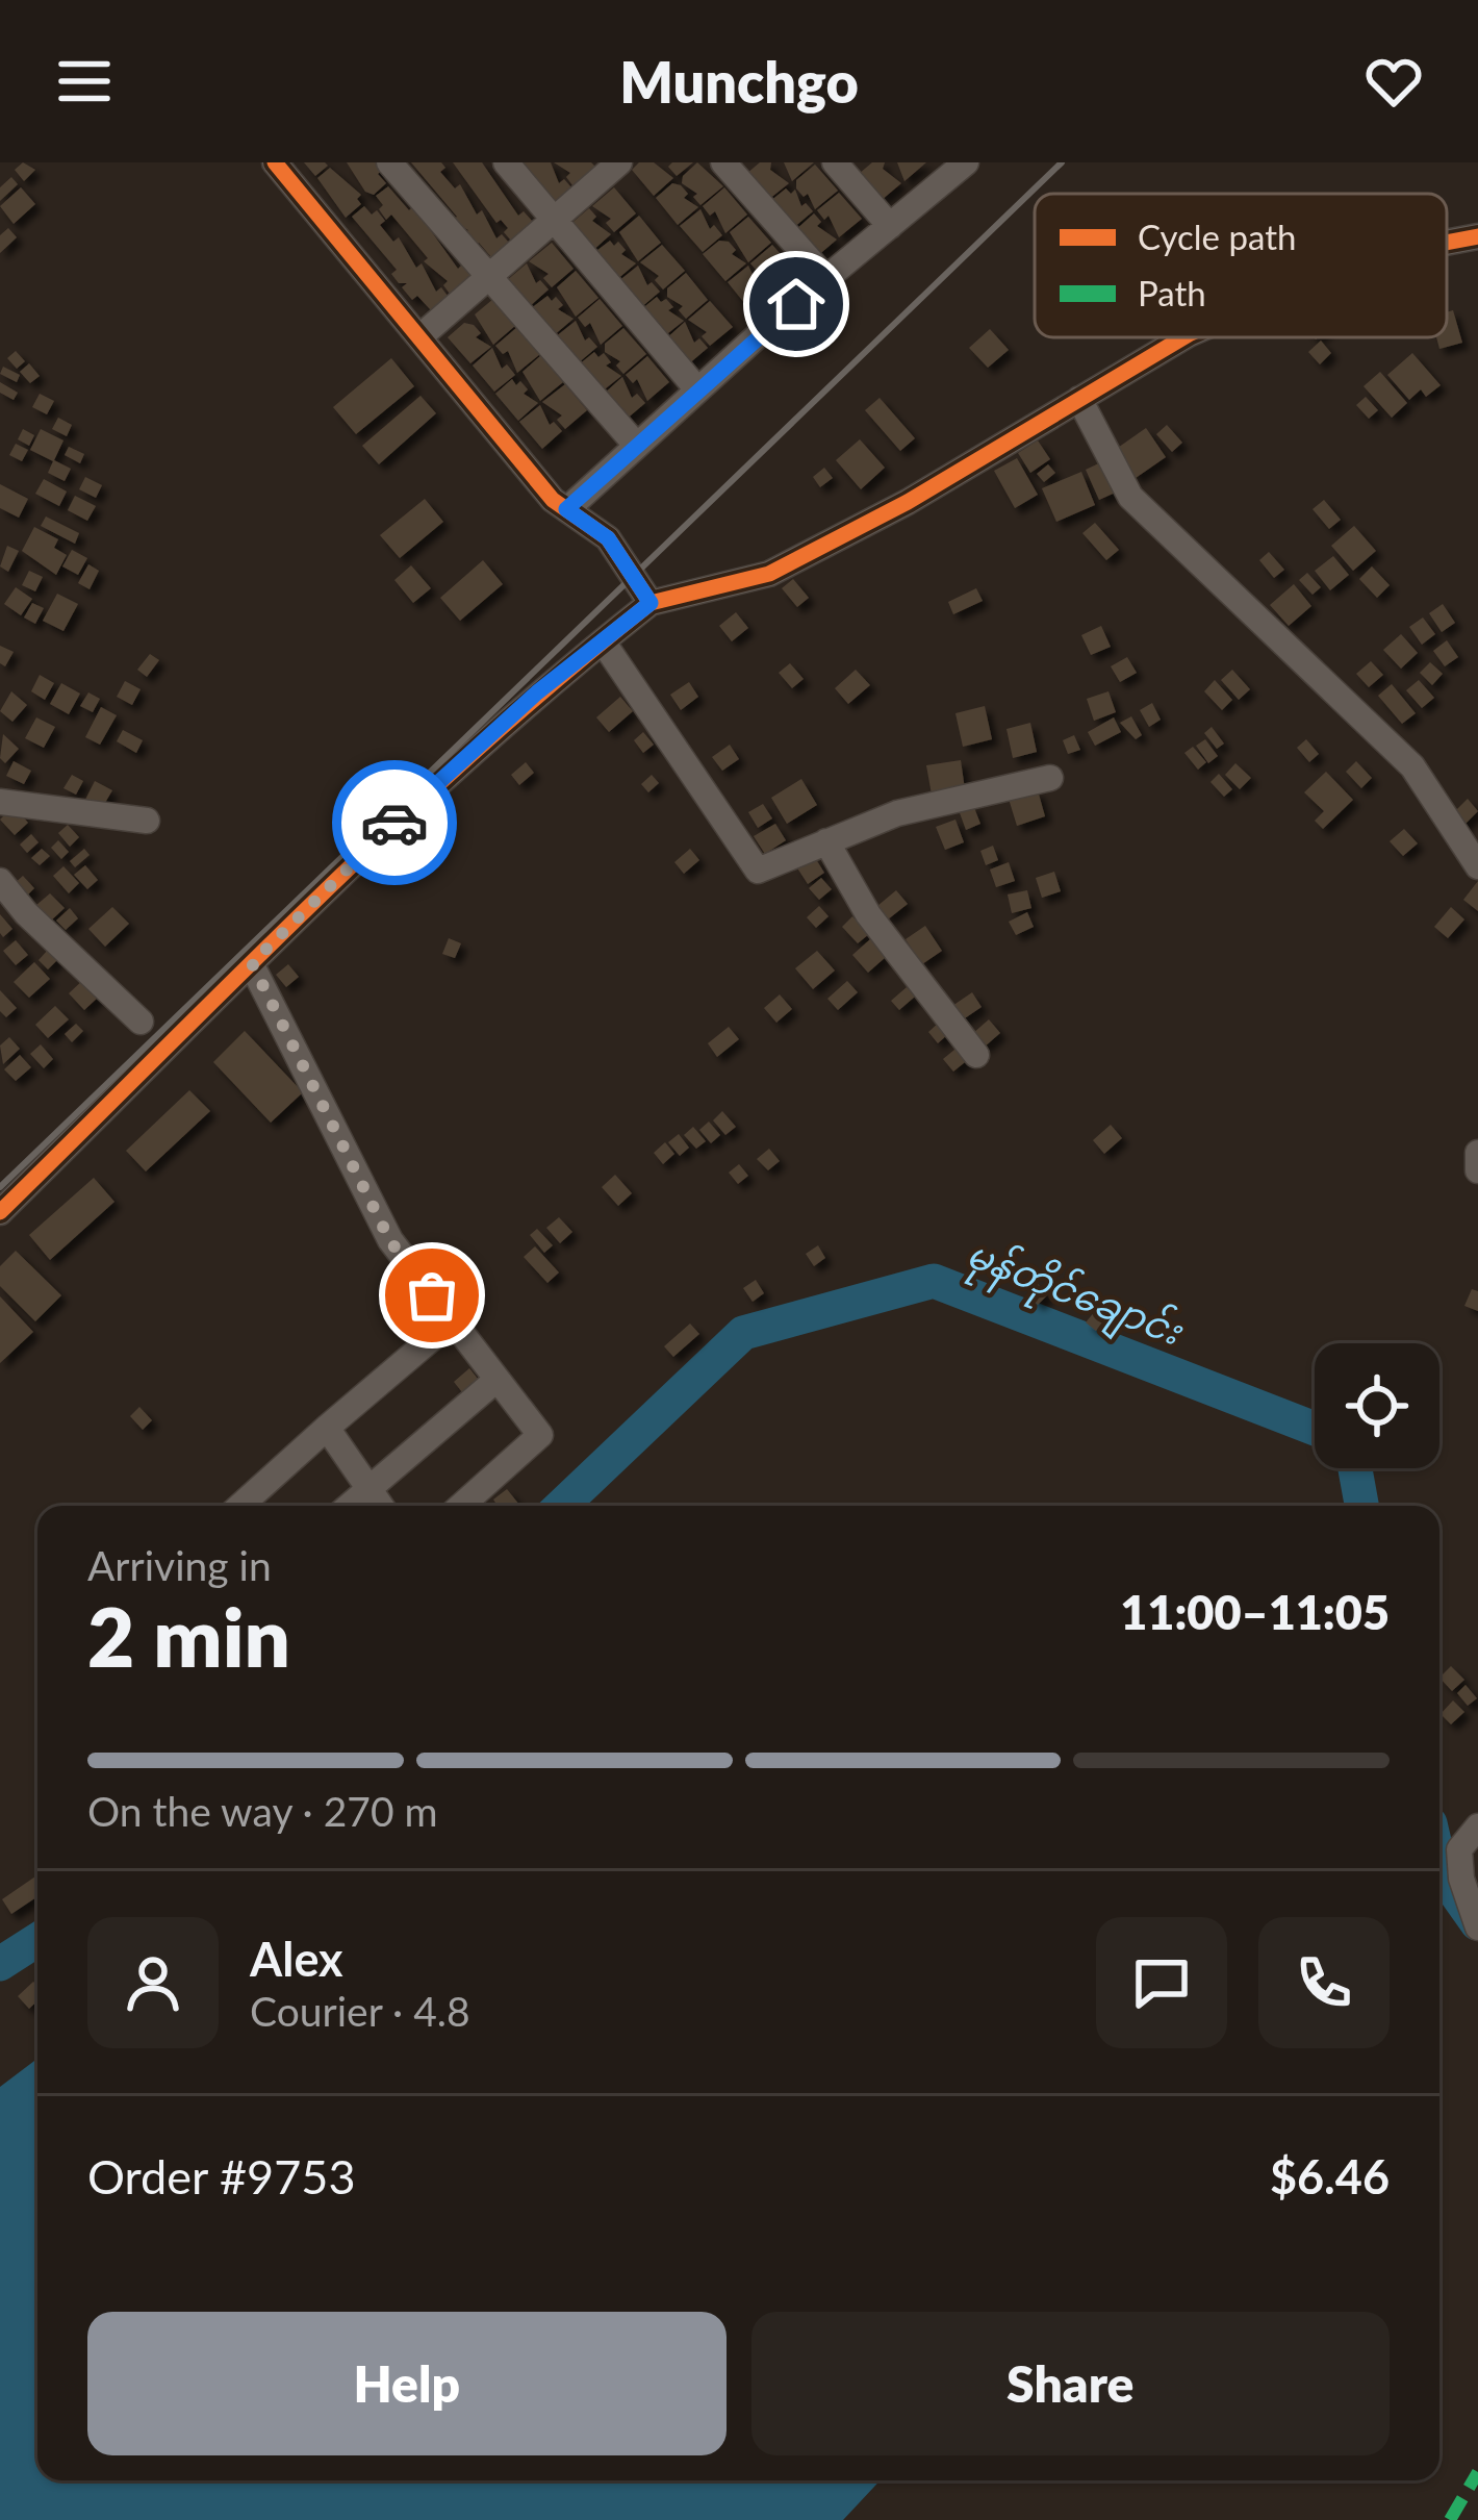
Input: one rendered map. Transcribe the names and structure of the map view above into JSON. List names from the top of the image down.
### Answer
{
  "water": ["မုန်တိုင်ချောင်း"],
  "legend": ["Cycle path", "Path"],
  "page": {
    "header": "Munchgo",
    "heading": ["2 min", "Arriving in", "11:00–11:05"],
    "panel": [
      "Alex",
      "Courier · 4.8",
      "Order #9753",
      "$6.46"
    ],
    "bar": "On the way · 270 m",
    "buttons": ["Help", "Share"]
  }
}
